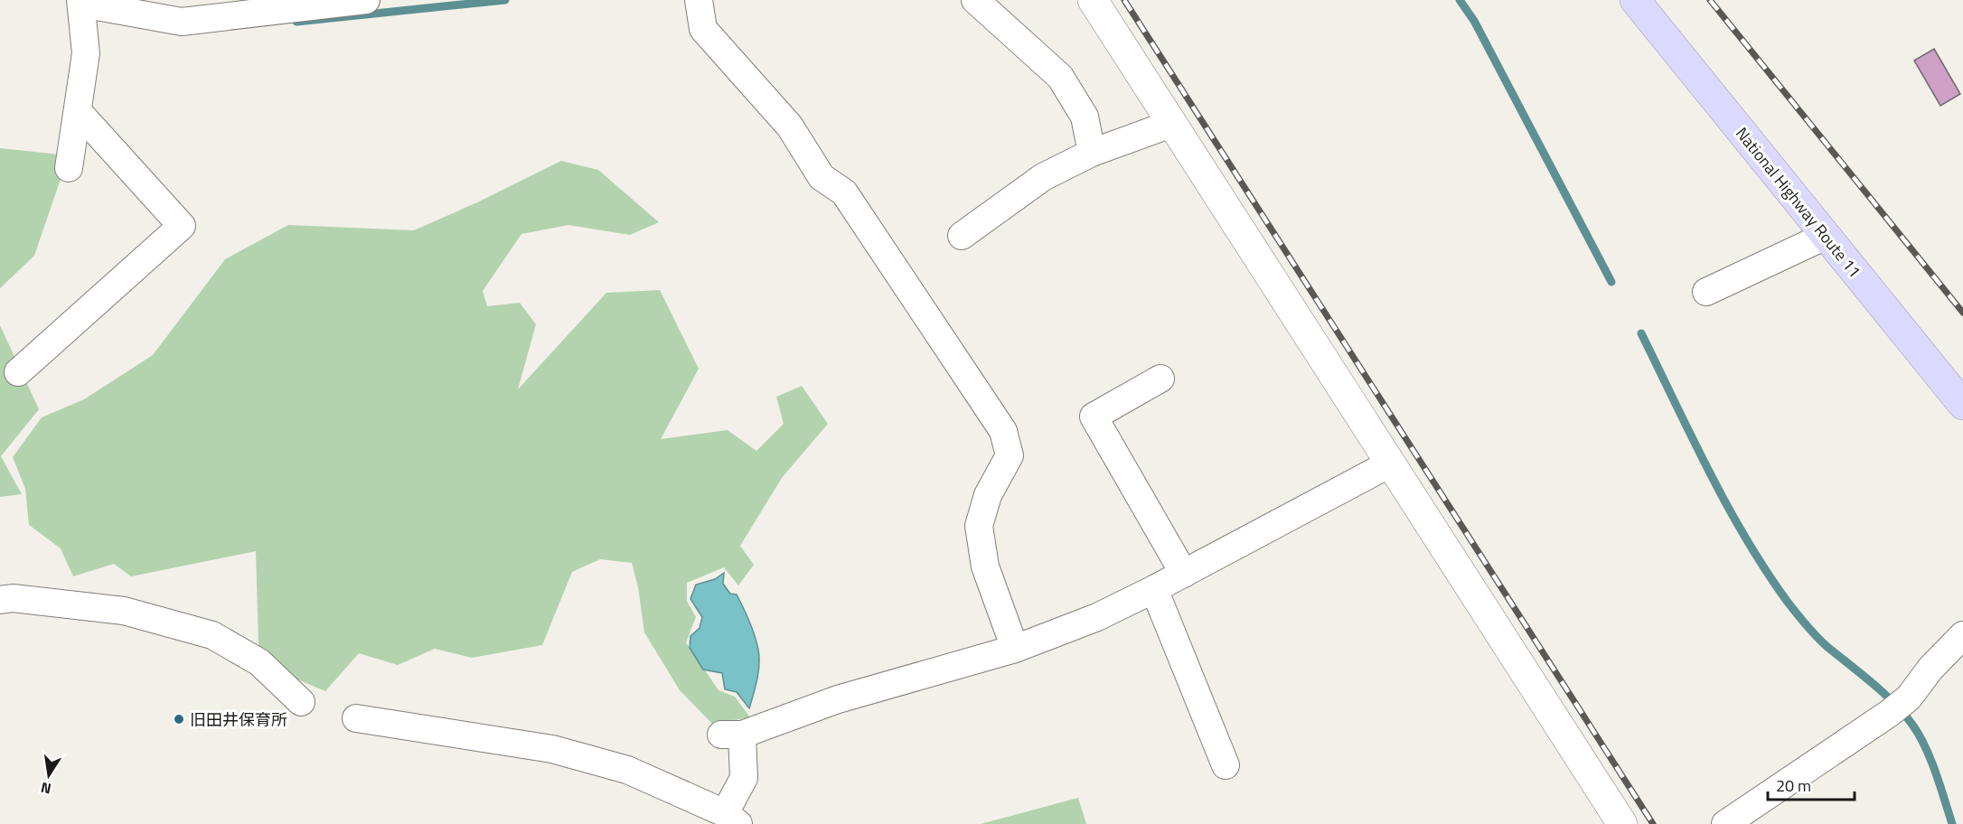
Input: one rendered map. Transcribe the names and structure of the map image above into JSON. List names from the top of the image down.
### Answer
{
  "streets": {
    "highway": ["National Highway Route 11"]
  },
  "places": ["旧田井保育所"],
  "scale_bar": "20 m",
  "north": "bottom"
}
